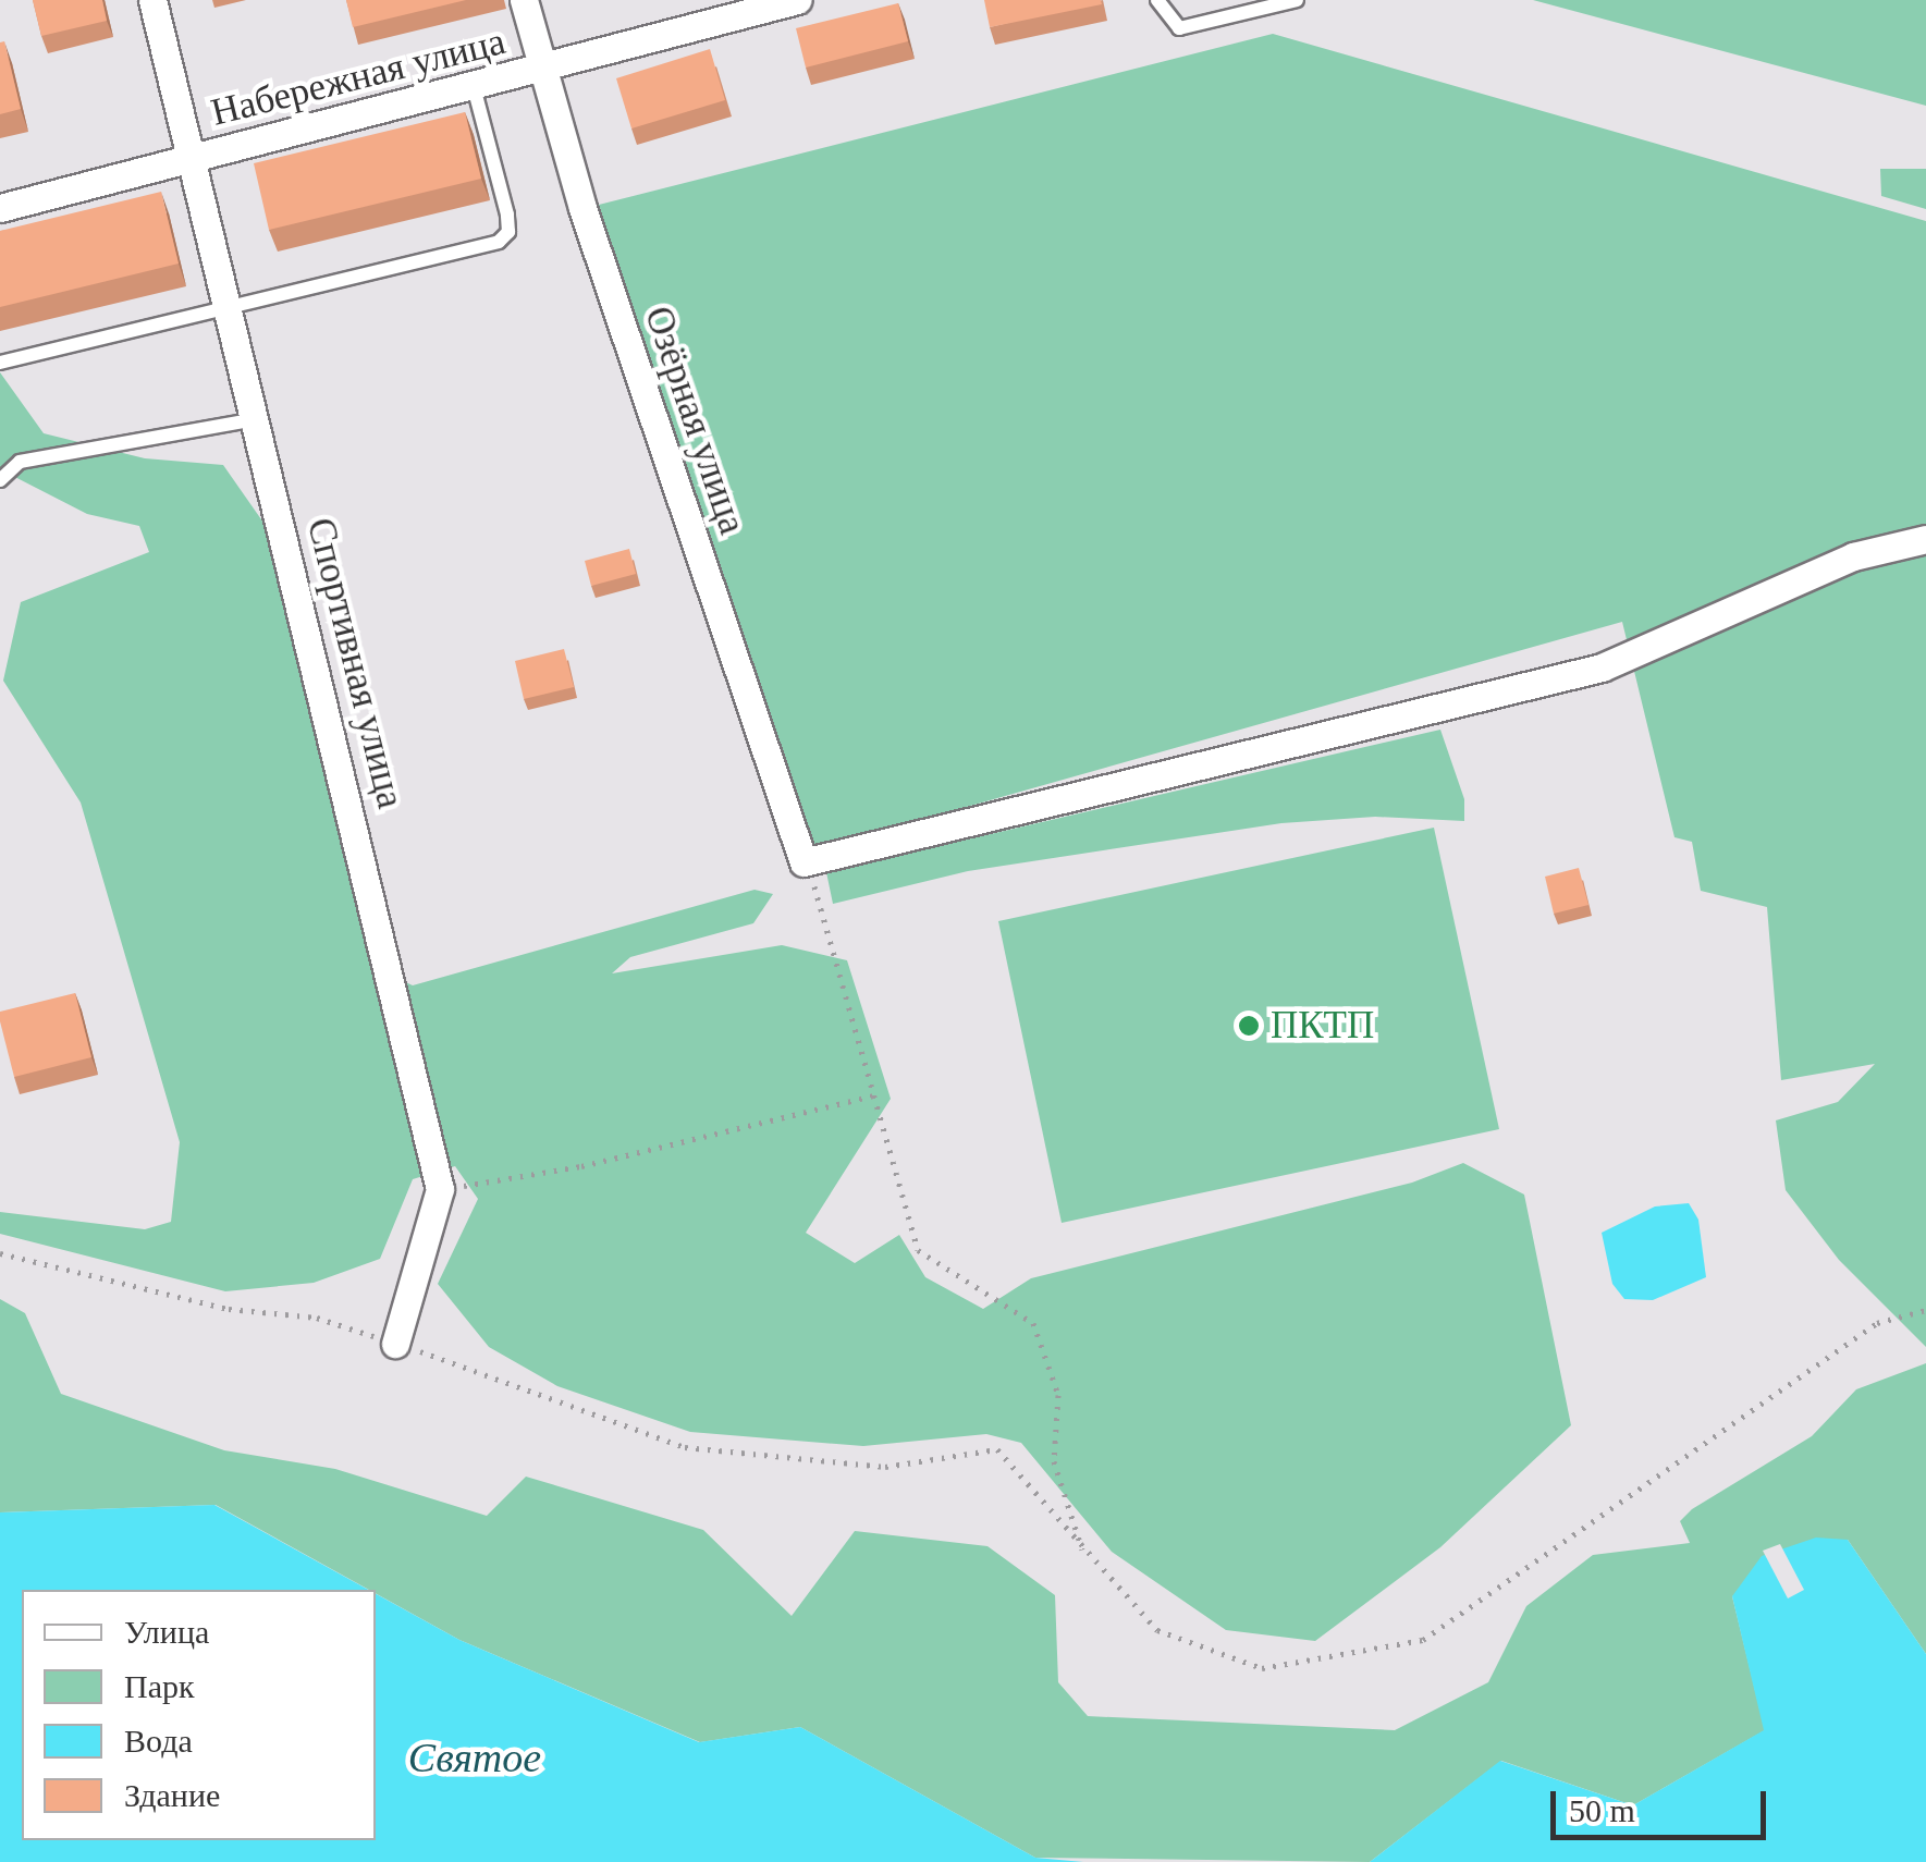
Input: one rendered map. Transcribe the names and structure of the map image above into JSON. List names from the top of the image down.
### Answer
{
  "streets": {
    "street": ["Набережная улица", "Озёрная улица", "Спортивная улица"]
  },
  "crossings": [
    ["Набережная улица", "Озёрная улица"],
    ["Набережная улица", "Спортивная улица"]
  ],
  "water": ["Святое"],
  "places": ["ПКТП"],
  "legend": [
    "Улица",
    "Парк",
    "Вода",
    "Здание"
  ],
  "scale_bar": "50 m"
}
